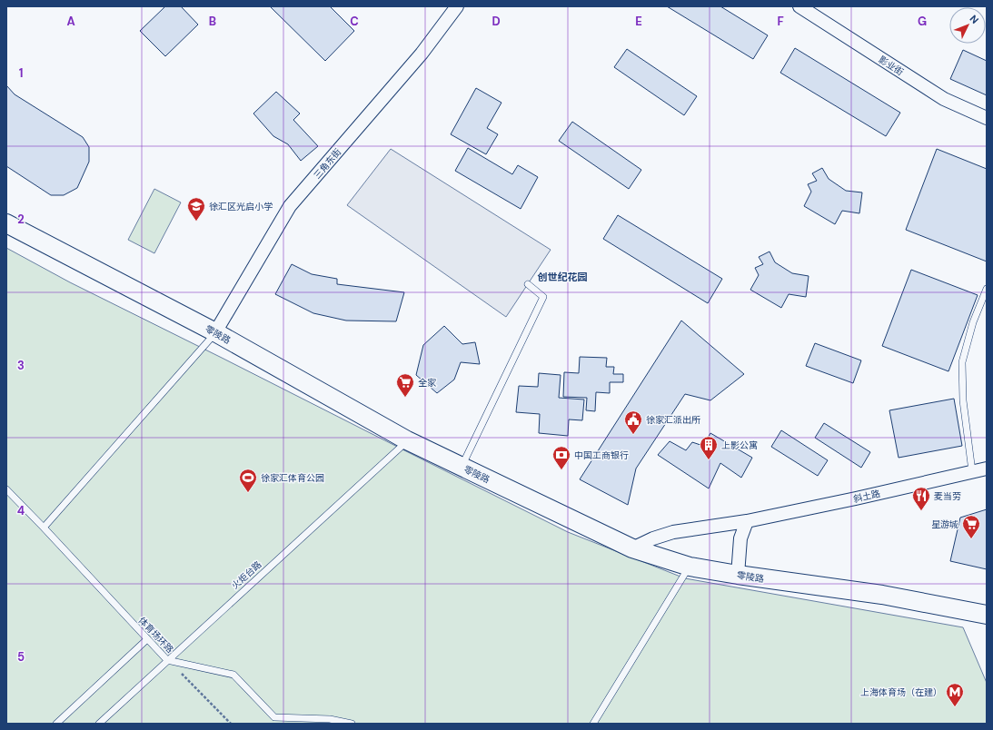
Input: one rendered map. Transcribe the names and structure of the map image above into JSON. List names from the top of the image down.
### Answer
{
  "streets": {
    "street": [
      "影业街",
      "三角东街",
      "零陵路",
      "斜土路"
    ],
    "lane": ["火炬台路", "体育场环路"]
  },
  "crossings": [
    ["三角东街", "零陵路"],
    ["零陵路", "斜土路"],
    ["零陵路", "火炬台路"],
    ["火炬台路", "体育场环路"]
  ],
  "districts": ["创世纪花园"],
  "places": {
    "school or university": ["徐汇区光启小学"],
    "supermarket": ["全家", "星游城"],
    "public building": ["徐家汇派出所"],
    "building": ["上影公寓"],
    "bank": ["中国工商银行"],
    "sports": ["徐家汇体育公园"],
    "restaurant": ["麦当劳"],
    "metro station": ["上海体育场（在建）"]
  },
  "north": "top right",
  "grid": {
    "columns": [
      "A",
      "B",
      "C",
      "D",
      "E",
      "F",
      "G"
    ],
    "rows": [
      "1",
      "2",
      "3",
      "4",
      "5"
    ]
  }
}
